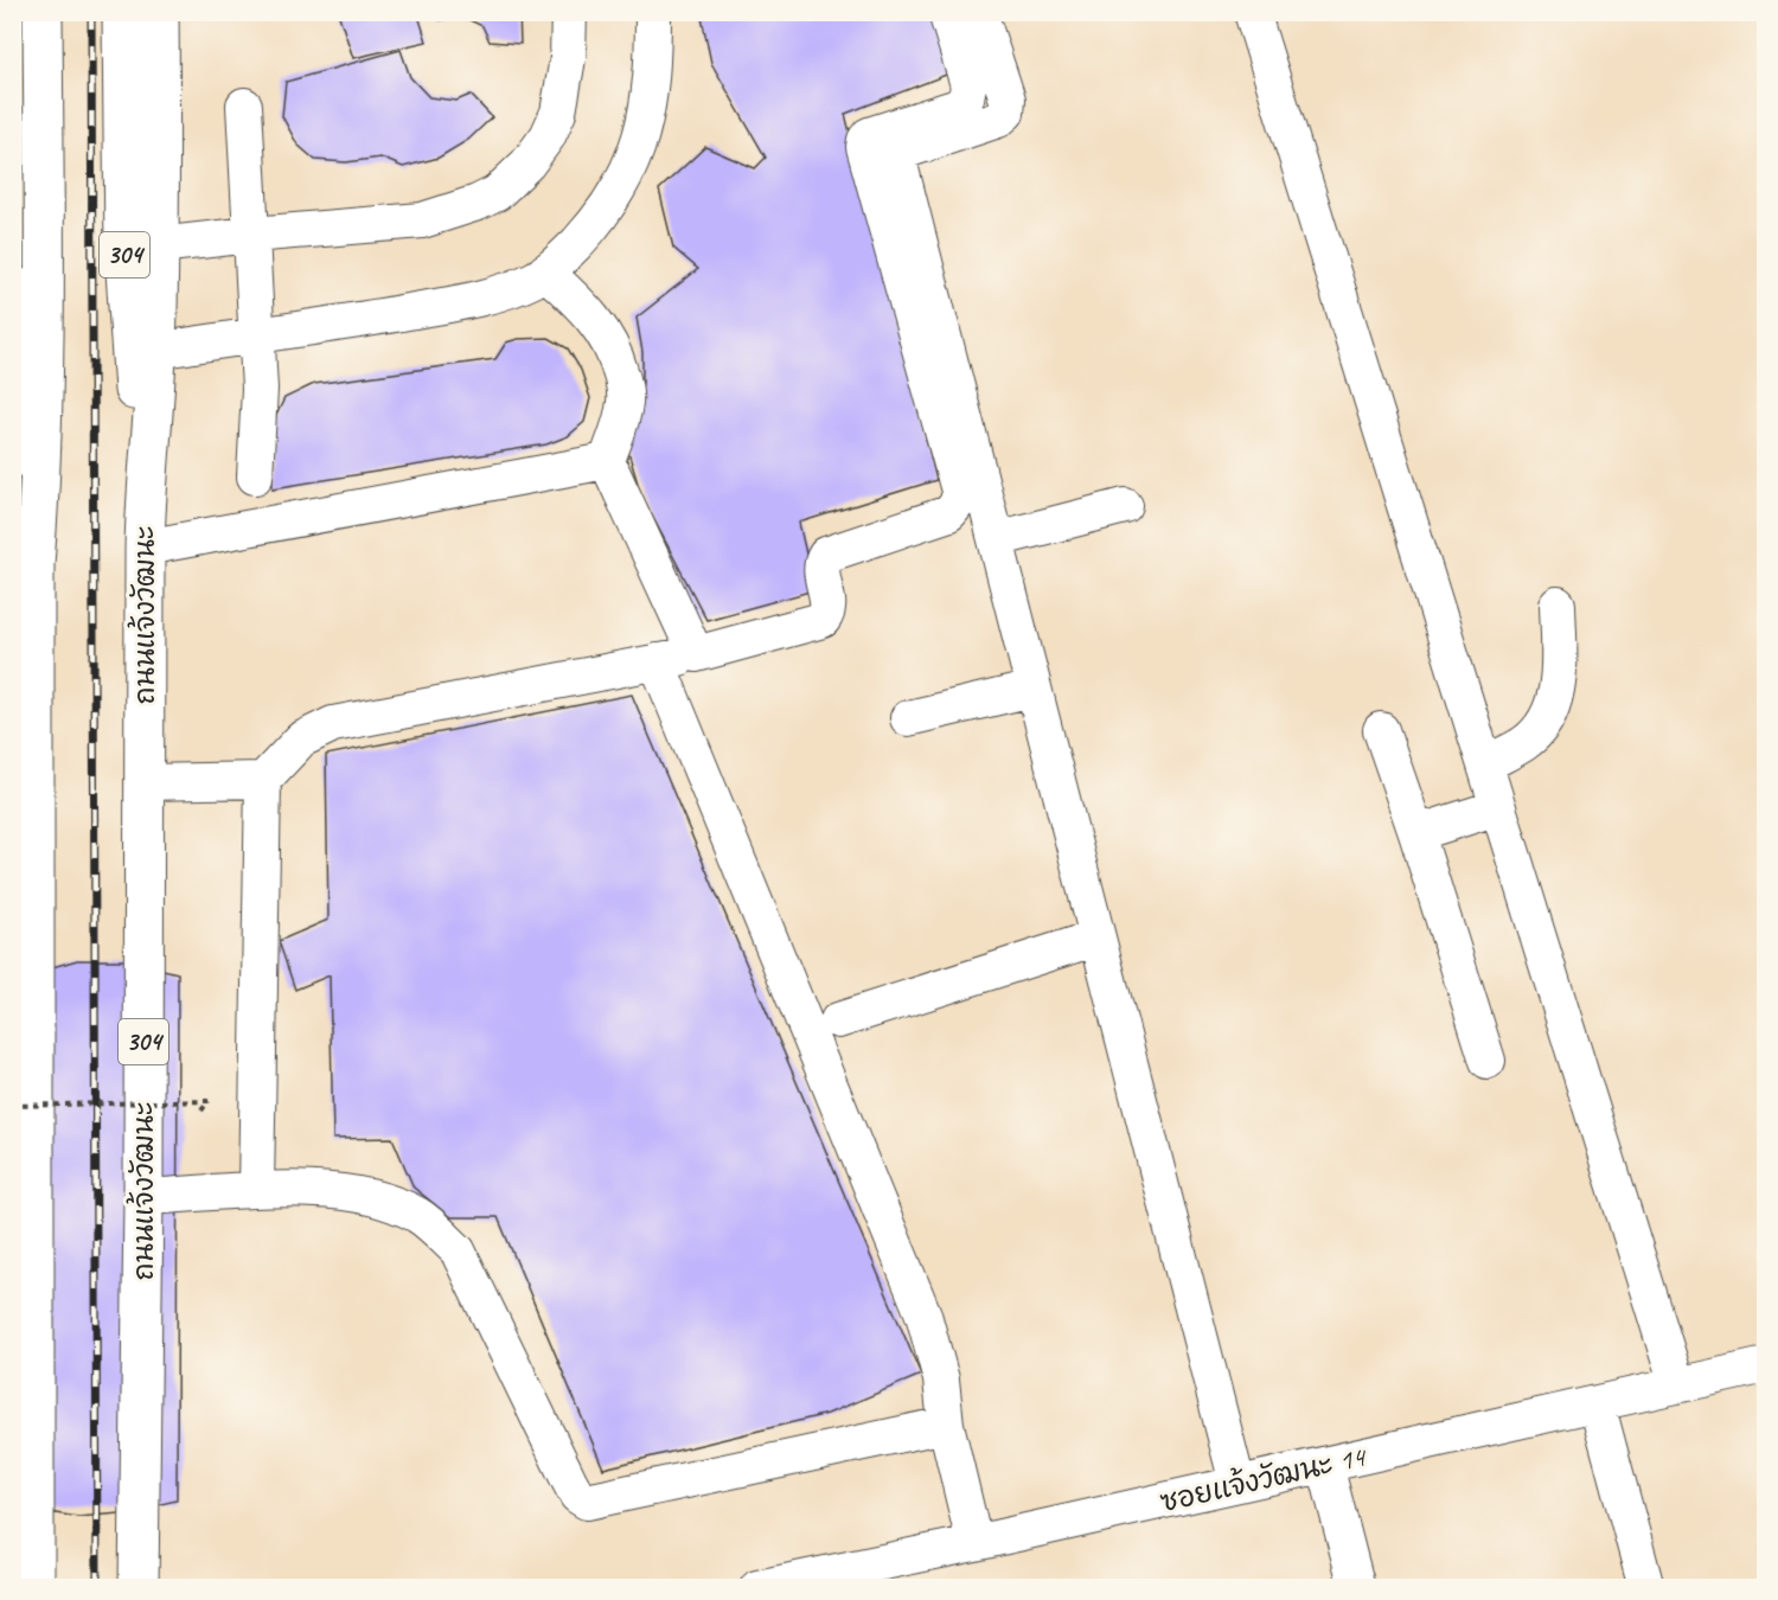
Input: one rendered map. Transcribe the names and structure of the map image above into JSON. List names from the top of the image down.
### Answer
{
  "streets": {
    "main road": ["304", "ถนนแจ้งวัฒนะ"],
    "street": ["ซอยแจ้งวัฒนะ 14"]
  }
}
